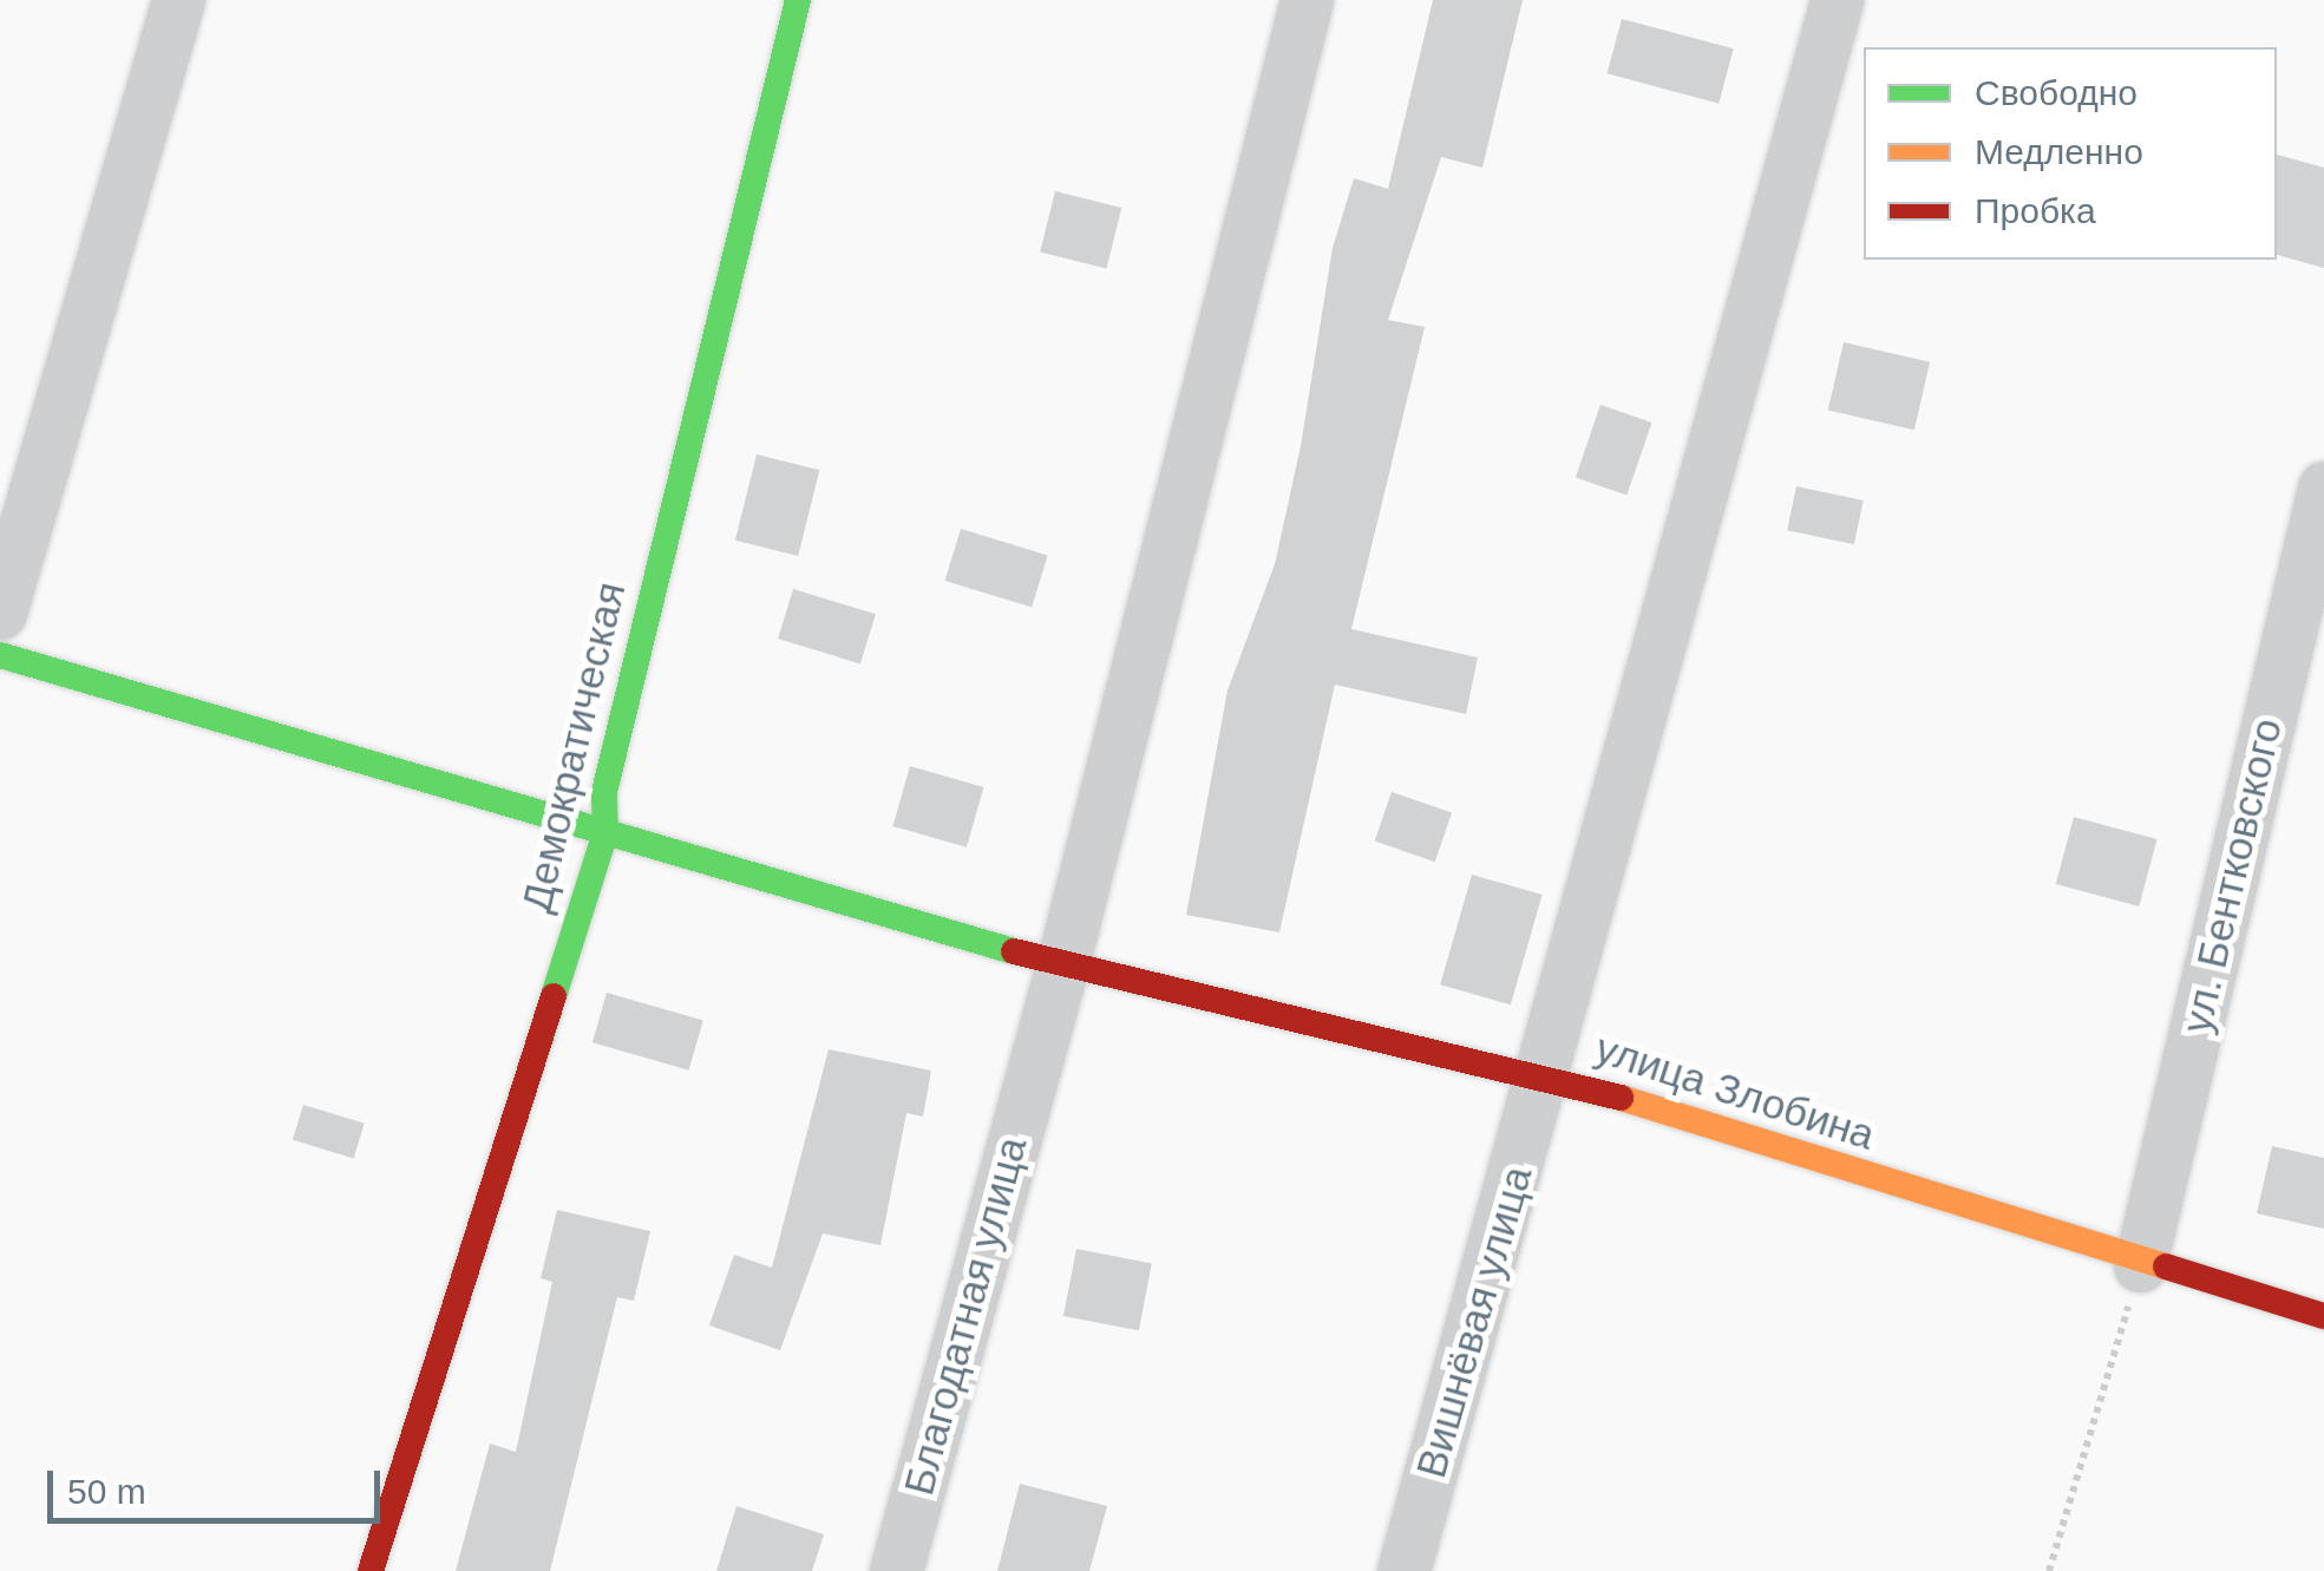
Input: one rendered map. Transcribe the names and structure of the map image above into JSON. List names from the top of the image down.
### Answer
{
  "streets": {
    "street": [
      "Демократическая",
      "ул. Бентковского",
      "улица Злобина",
      "Благодатная улица",
      "Вишнёвая улица"
    ]
  },
  "crossings": [
    ["Демократическая", "улица Злобина"],
    ["ул. Бентковского", "улица Злобина"],
    ["улица Злобина", "Благодатная улица"],
    ["улица Злобина", "Вишнёвая улица"]
  ],
  "legend": ["Свободно", "Медленно", "Пробка"],
  "scale_bar": "50 m"
}
